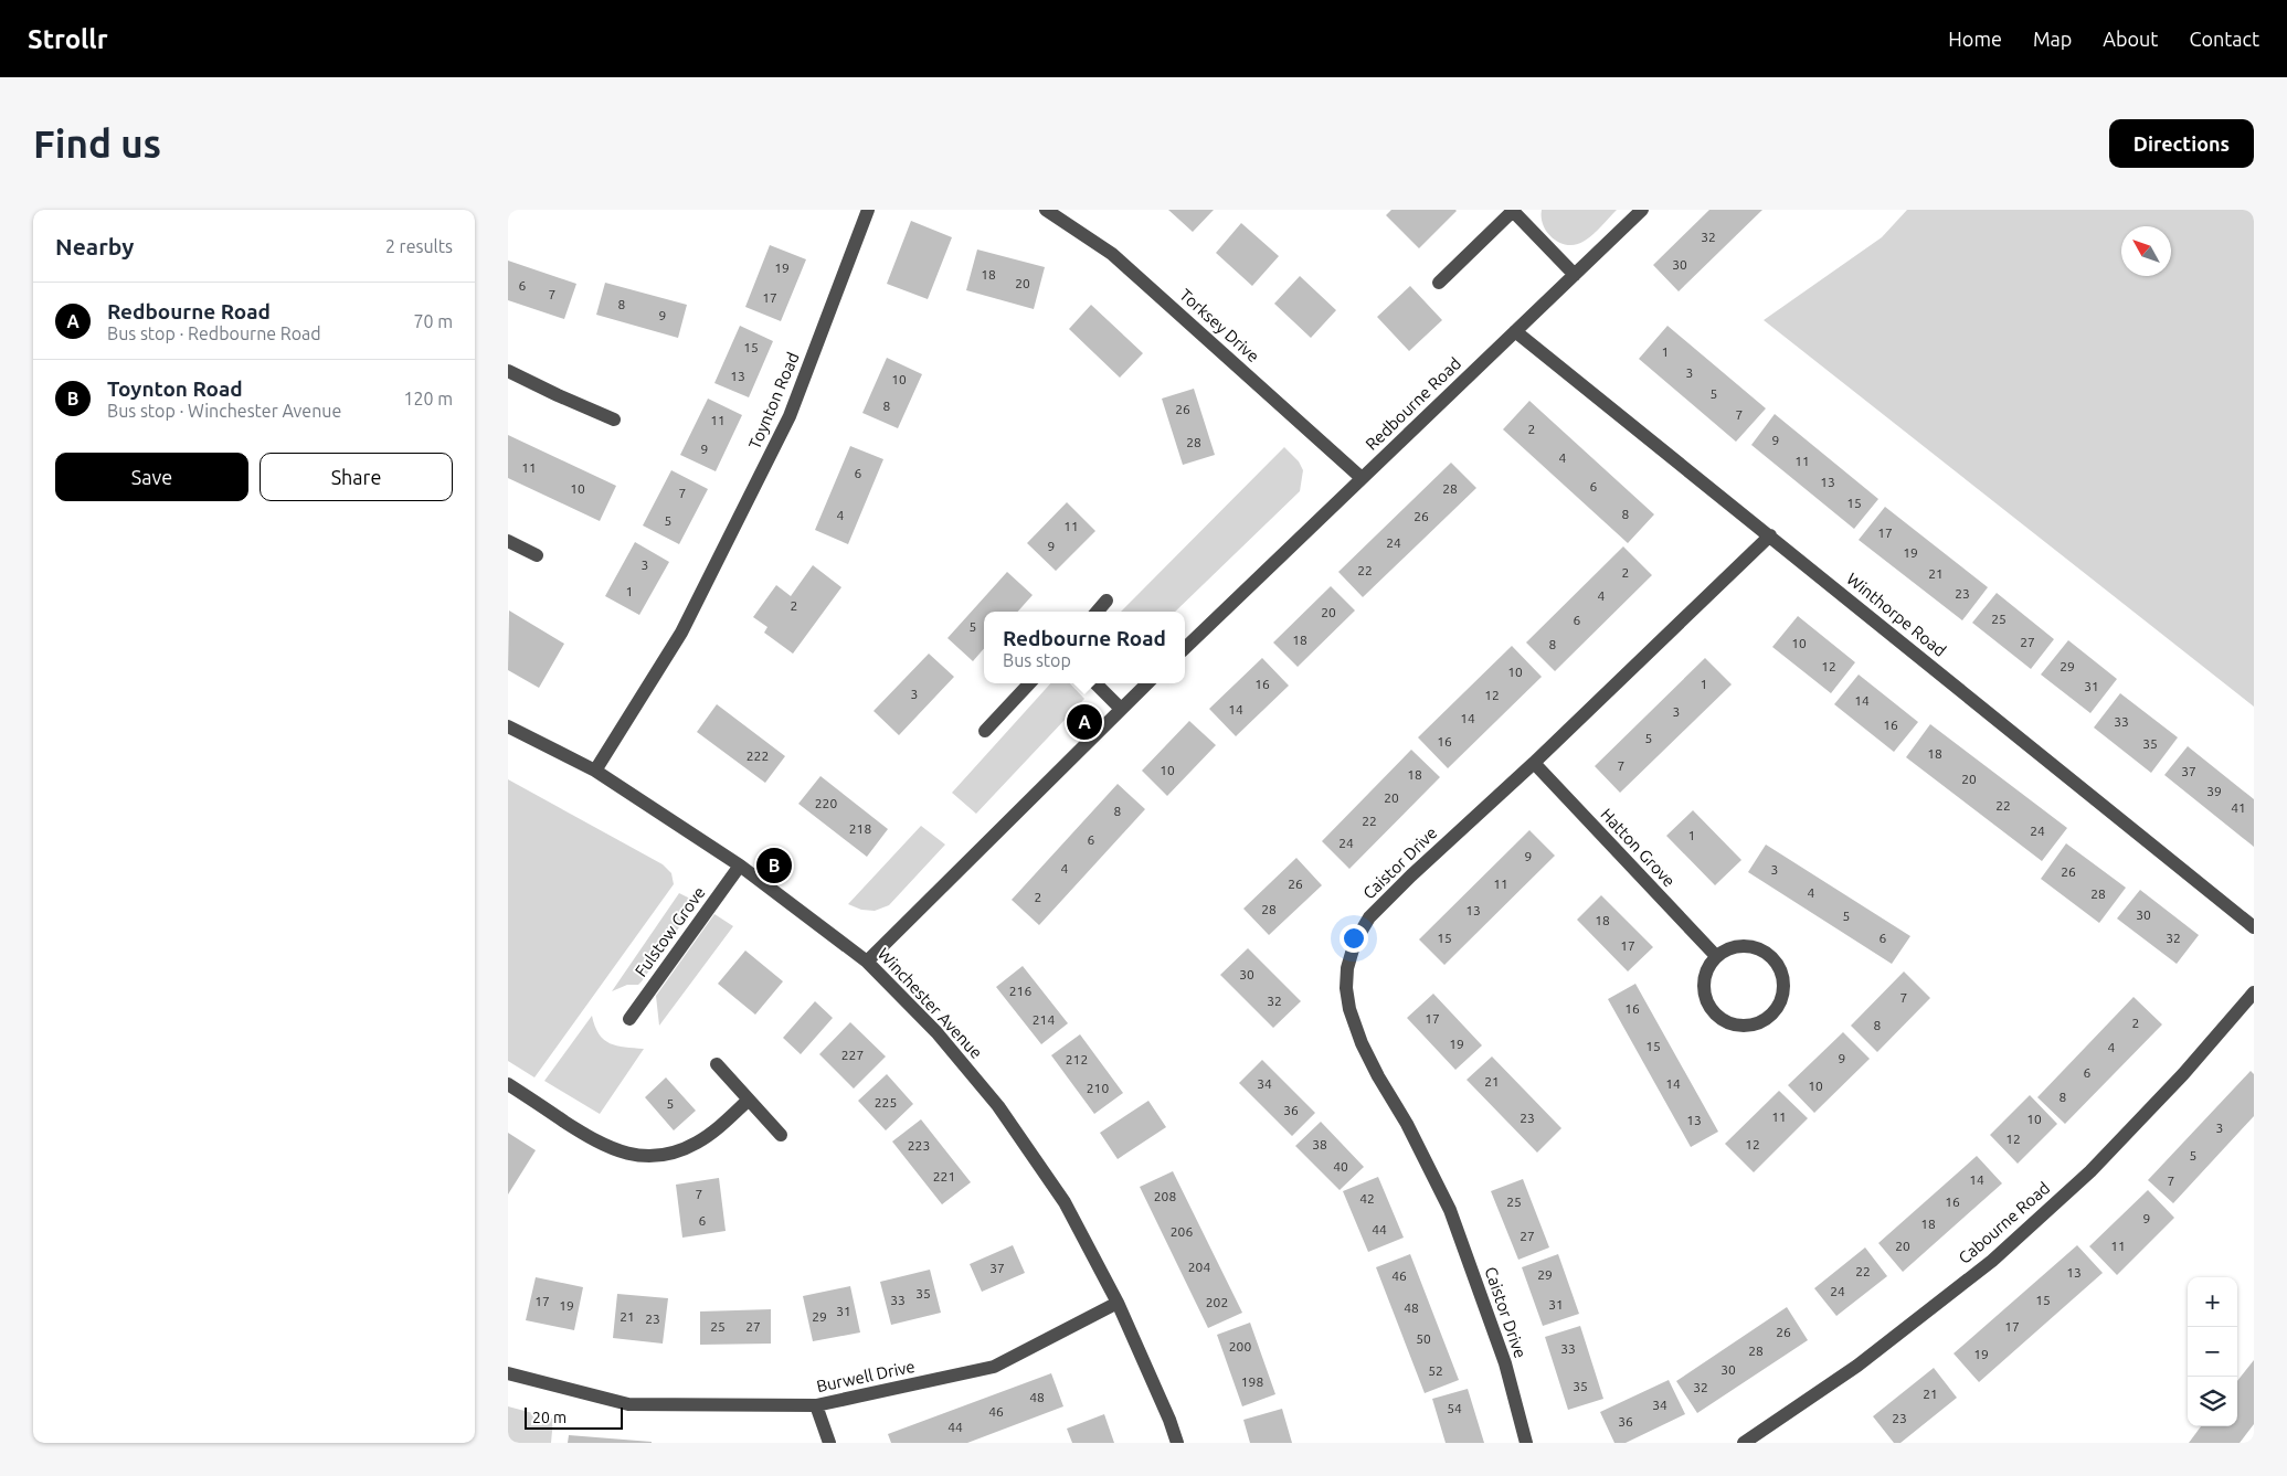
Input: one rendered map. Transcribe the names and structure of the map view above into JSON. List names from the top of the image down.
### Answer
{
  "streets": {
    "street": [
      "Torksey Drive",
      "Toynton Road",
      "Redbourne Road",
      "Winthorpe Road",
      "Hatton Grove",
      "Caistor Drive",
      "Fulstow Grove",
      "Winchester Avenue",
      "Cabourne Road",
      "Burwell Drive"
    ]
  },
  "crossings": [
    ["Torksey Drive", "Redbourne Road"],
    ["Toynton Road", "Winchester Avenue"],
    ["Redbourne Road", "Winthorpe Road"],
    ["Winthorpe Road", "Caistor Drive"],
    ["Hatton Grove", "Caistor Drive"],
    ["Fulstow Grove", "Winchester Avenue"],
    ["Winchester Avenue", "Burwell Drive"]
  ],
  "house_numbers": [
    "32",
    "30",
    "19",
    "18",
    "20",
    "6",
    "7",
    "17",
    "8",
    "9",
    "15",
    "1",
    "3",
    "13",
    "10",
    "5",
    "8",
    "26",
    "7",
    "11",
    "2",
    "9",
    "28",
    "9",
    "4",
    "11",
    "11",
    "6",
    "13",
    "6",
    "10",
    "28",
    "7",
    "15",
    "8",
    "4",
    "26",
    "5",
    "11",
    "17",
    "24",
    "9",
    "19",
    "3",
    "22",
    "2",
    "21",
    "1",
    "23",
    "4",
    "2",
    "20",
    "25",
    "6",
    "5",
    "18",
    "27",
    "10",
    "8",
    "12",
    "29",
    "10",
    "16",
    "1",
    "31",
    "3",
    "12",
    "14",
    "14",
    "3",
    "14",
    "33",
    "16",
    "5",
    "16",
    "35",
    "18",
    "222",
    "7",
    "10",
    "37",
    "18",
    "20",
    "39",
    "20",
    "220",
    "22",
    "41",
    "8",
    "22",
    "218",
    "24",
    "1",
    "6",
    "24",
    "9",
    "4",
    "3",
    "26",
    "26",
    "11",
    "4",
    "28",
    "2",
    "28",
    "13",
    "30",
    "5",
    "18",
    "15",
    "6",
    "32",
    "17",
    "30",
    "216",
    "7",
    "32",
    "16",
    "17",
    "214",
    "2",
    "8",
    "19",
    "15",
    "4",
    "227",
    "9",
    "212",
    "6",
    "21",
    "34",
    "14",
    "10",
    "210",
    "8",
    "225",
    "5",
    "36",
    "11",
    "23",
    "10",
    "13",
    "3",
    "12",
    "38",
    "12",
    "223",
    "5",
    "40",
    "221",
    "14",
    "7",
    "7",
    "208",
    "42",
    "25",
    "16",
    "9",
    "6",
    "18",
    "44",
    "206",
    "27",
    "20",
    "11",
    "204",
    "37",
    "22",
    "13",
    "29",
    "46",
    "24",
    "35",
    "33",
    "15",
    "17",
    "202",
    "31",
    "19",
    "48",
    "31",
    "21",
    "29",
    "23",
    "25",
    "27",
    "17",
    "26",
    "50",
    "200",
    "33",
    "28",
    "19",
    "30",
    "52",
    "198",
    "35",
    "32",
    "21",
    "48",
    "34",
    "54",
    "46",
    "23",
    "36",
    "44"
  ],
  "scale_bar": "20 m",
  "north": "top left",
  "page": {
    "header": "Strollr",
    "nav": [
      "Home",
      "Map",
      "About",
      "Contact"
    ],
    "buttons": [
      "Directions",
      ["Save", "Share"]
    ],
    "title": "Find us",
    "heading": ["Nearby", "2 results"],
    "list": [
      {
        "mark": "A",
        "name": "Redbourne Road",
        "note": "Bus stop · Redbourne Road",
        "value": "70 m"
      },
      {
        "mark": "B",
        "name": "Toynton Road",
        "note": "Bus stop · Winchester Avenue",
        "value": "120 m"
      }
    ],
    "popup": ["Redbourne Road", "Bus stop"],
    "pins": ["A", "B"],
    "map_buttons": ["+", "−"],
    "scale": "20 m"
  }
}
